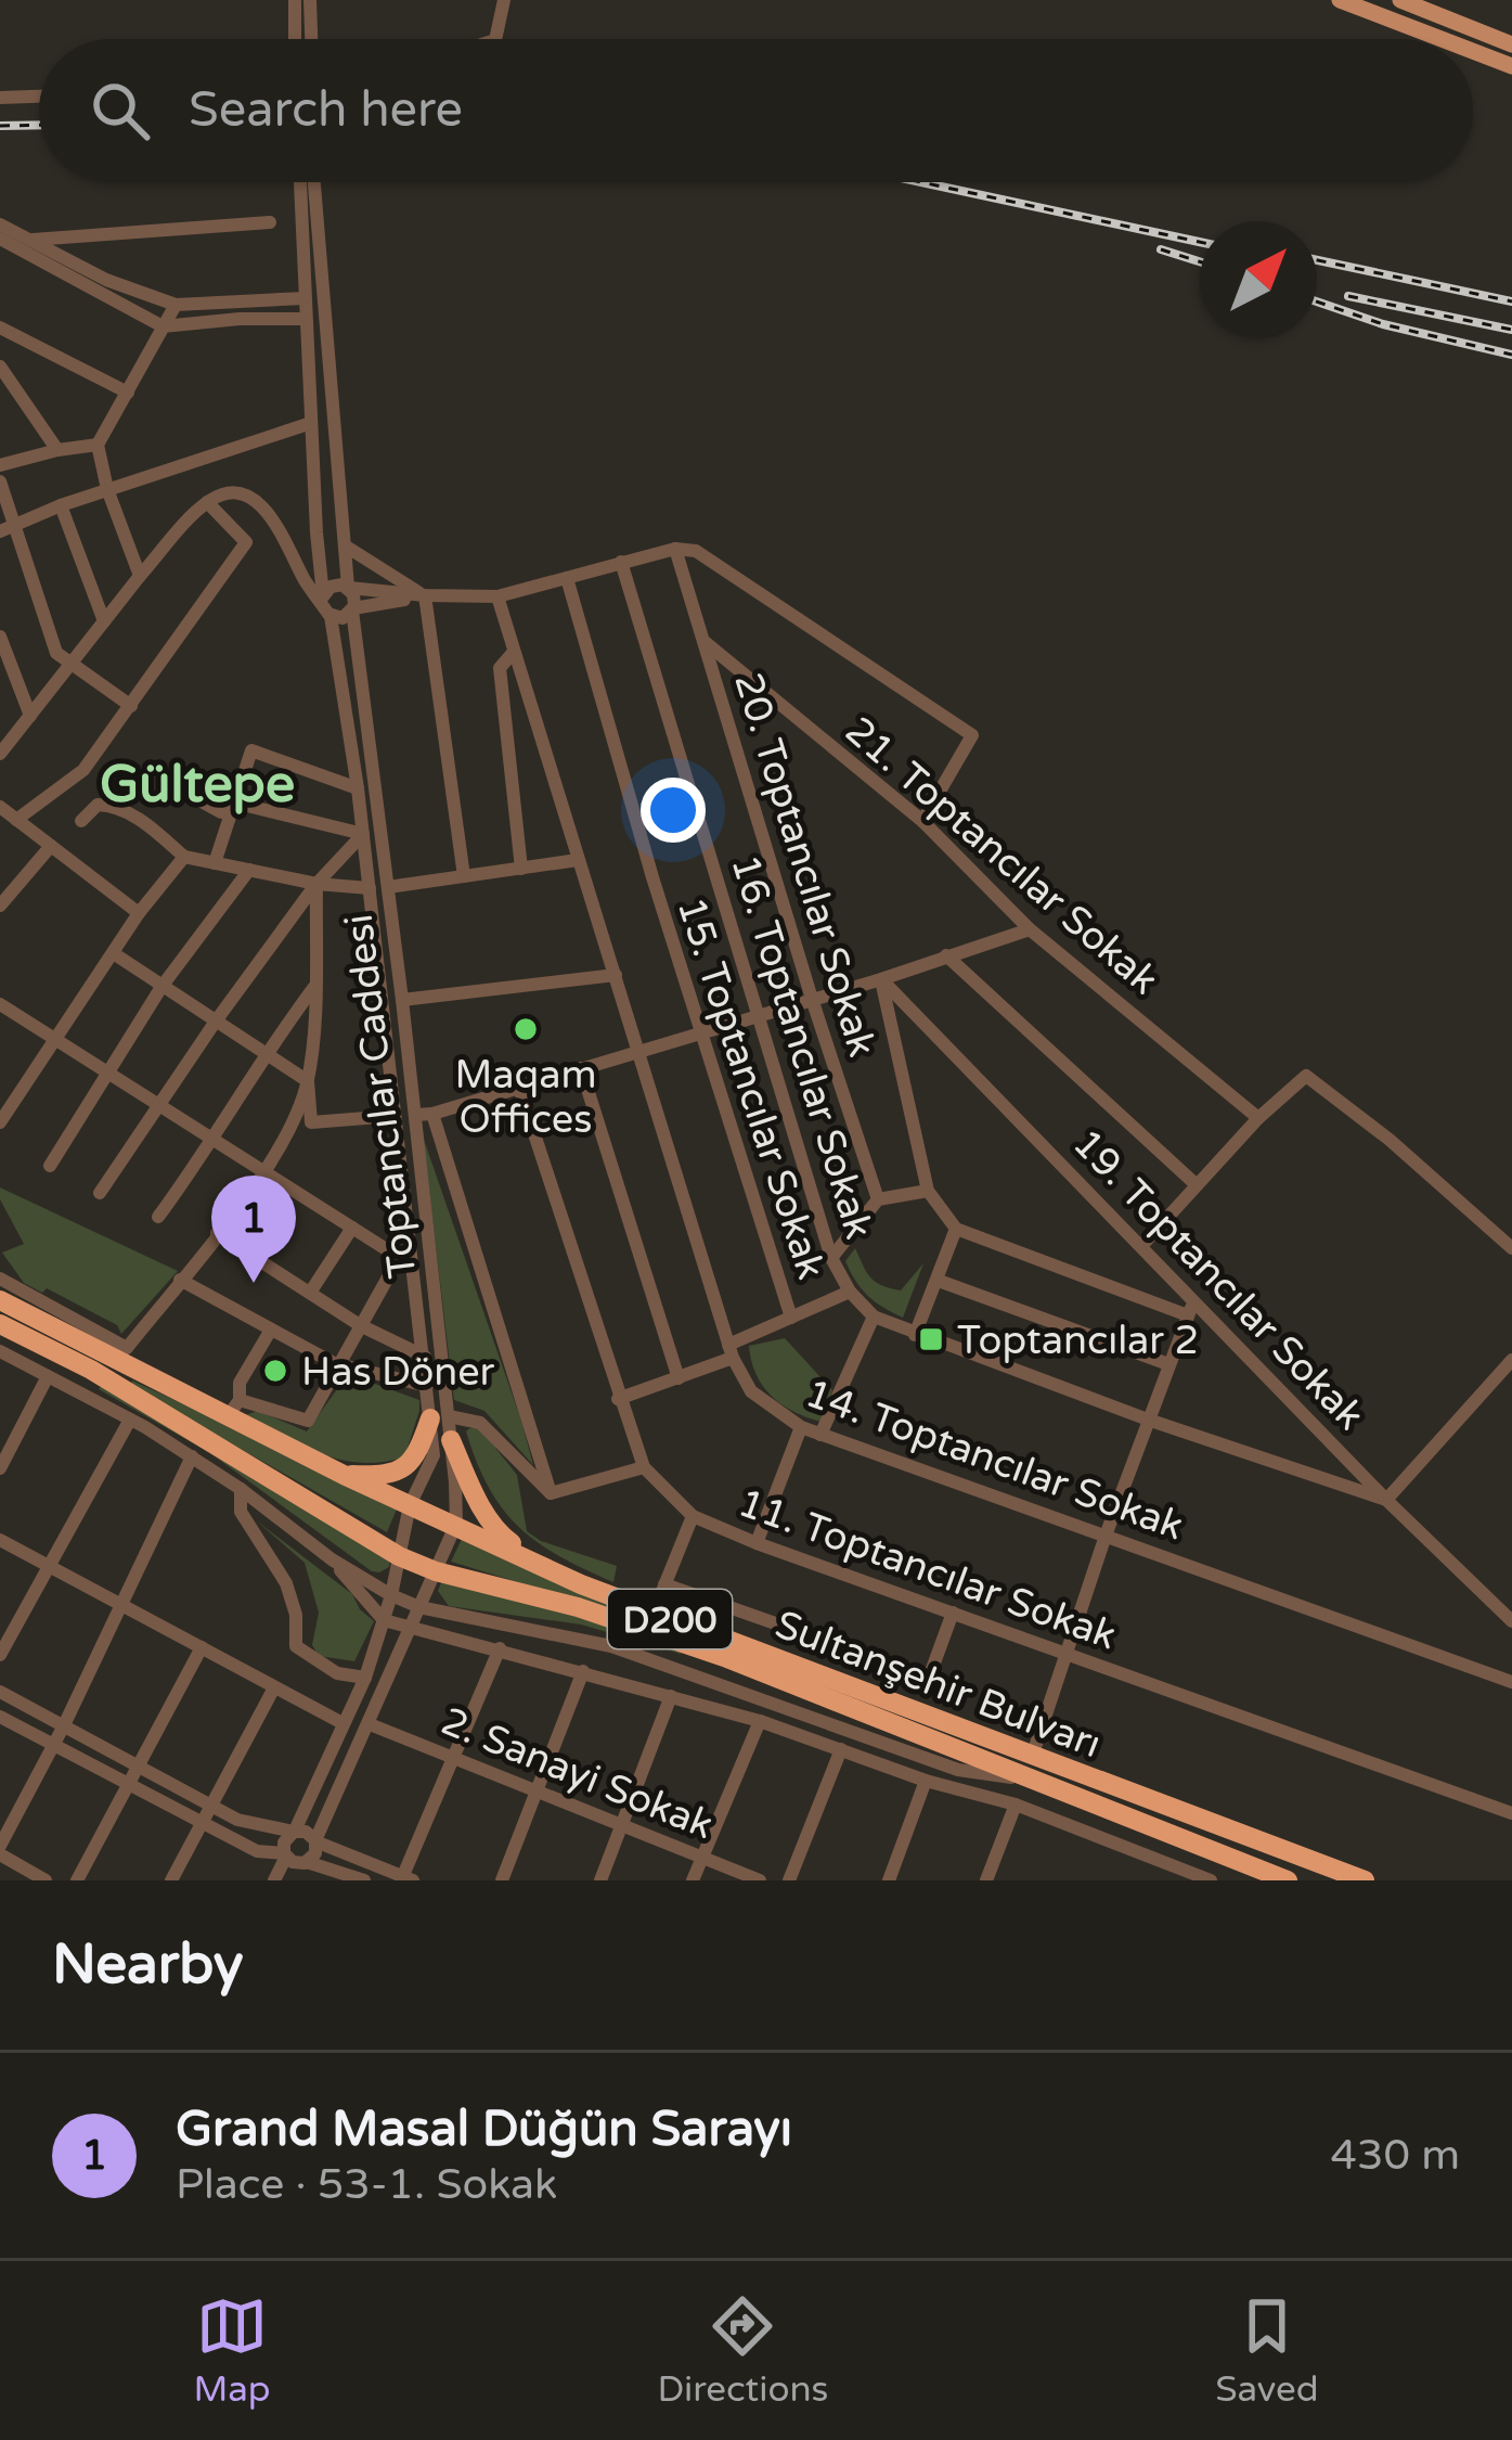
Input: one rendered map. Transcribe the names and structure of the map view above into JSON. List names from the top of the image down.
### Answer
{
  "streets": {
    "highway": ["D200", "Sultanşehir Bulvarı"],
    "street": [
      "21. Toptancılar Sokak",
      "20. Toptancılar Sokak",
      "16. Toptancılar Sokak",
      "15. Toptancılar Sokak",
      "Toptancılar Caddesi",
      "19. Toptancılar Sokak",
      "14. Toptancılar Sokak",
      "11. Toptancılar Sokak",
      "2. Sanayi Sokak"
    ]
  },
  "crossings": [
    ["21. Toptancılar Sokak", "20. Toptancılar Sokak"],
    ["16. Toptancılar Sokak", "19. Toptancılar Sokak"],
    ["Toptancılar Caddesi", "Sultanşehir Bulvarı"],
    ["Toptancılar Caddesi", "2. Sanayi Sokak"]
  ],
  "districts": ["Gültepe"],
  "places": {
    "other": ["Maqam Offices", "Has Döner"],
    "transit": ["Toptancılar 2"]
  },
  "north": "top right",
  "page": {
    "search": "Search here",
    "pins": "1",
    "heading": "Nearby",
    "list": [
      {
        "mark": "1",
        "name": "Grand Masal Düğün Sarayı",
        "note": "Place · 53-1. Sokak",
        "value": "430 m"
      }
    ],
    "nav": ["Map", "Directions", "Saved"]
  }
}
